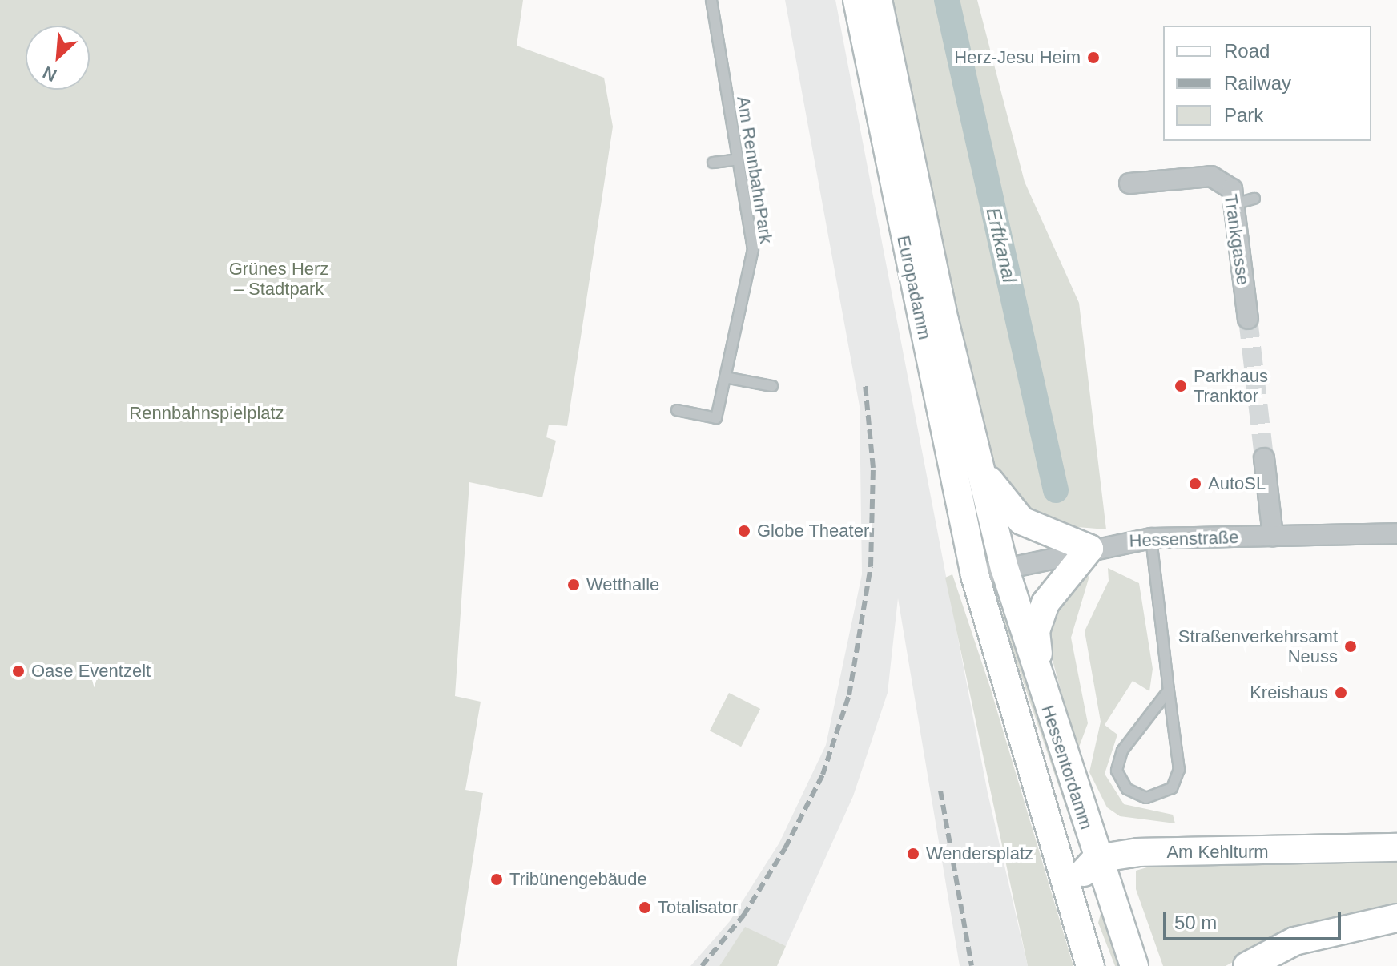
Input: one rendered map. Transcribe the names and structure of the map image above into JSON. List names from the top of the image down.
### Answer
{
  "streets": {
    "main road": ["Europadamm", "Hessentordamm", "Am Kehlturm"],
    "street": ["Trankgasse", "Hessenstraße"],
    "lane": ["Am RennbahnPark"]
  },
  "crossings": [
    ["Europadamm", "Hessenstraße"],
    ["Europadamm", "Hessentordamm"],
    ["Hessenstraße", "Hessentordamm"],
    ["Hessentordamm", "Am Kehlturm"]
  ],
  "water": ["Erftkanal"],
  "parks": ["Grünes Herz – Stadtpark", "Rennbahnspielplatz"],
  "places": [
    "Herz-Jesu Heim",
    "Parkhaus Tranktor",
    "AutoSL",
    "Globe Theater",
    "Wetthalle",
    "Straßenverkehrsamt Neuss",
    "Oase Eventzelt",
    "Kreishaus",
    "Wendersplatz",
    "Tribünengebäude",
    "Totalisator"
  ],
  "legend": ["Road", "Railway", "Park"],
  "scale_bar": "50 m",
  "north": "bottom left"
}
